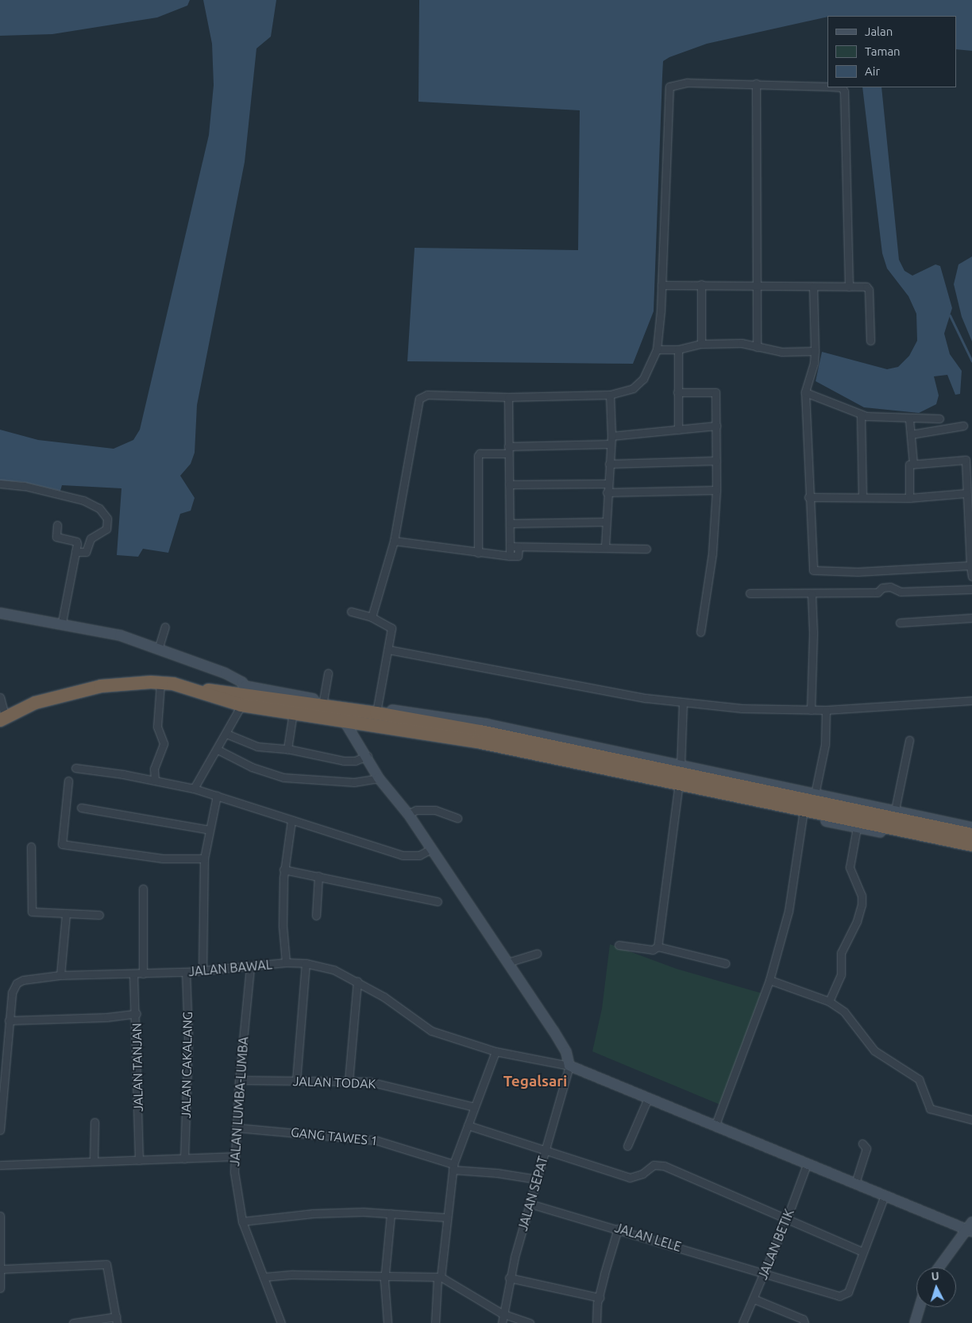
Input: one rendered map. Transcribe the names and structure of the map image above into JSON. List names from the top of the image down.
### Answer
{
  "streets": {
    "street": [
      "JALAN BAWAL",
      "JALAN CAKALANG",
      "JALAN TANJAN",
      "JALAN TODAK",
      "JALAN LUMBA-LUMBA",
      "GANG TAWES 1",
      "JALAN SEPAT",
      "JALAN LELE",
      "JALAN BETIK"
    ]
  },
  "crossings": [
    ["JALAN BAWAL", "JALAN CAKALANG"],
    ["JALAN BAWAL", "JALAN TANJAN"],
    ["JALAN BAWAL", "JALAN LUMBA-LUMBA"],
    ["JALAN BAWAL", "JALAN SEPAT"],
    ["JALAN TODAK", "JALAN LUMBA-LUMBA"],
    ["JALAN LUMBA-LUMBA", "GANG TAWES 1"],
    ["GANG TAWES 1", "JALAN SEPAT"],
    ["JALAN SEPAT", "JALAN LELE"],
    ["JALAN LELE", "JALAN BETIK"]
  ],
  "districts": ["Tegalsari"],
  "legend": ["Jalan", "Taman", "Air"],
  "north": "top"
}
